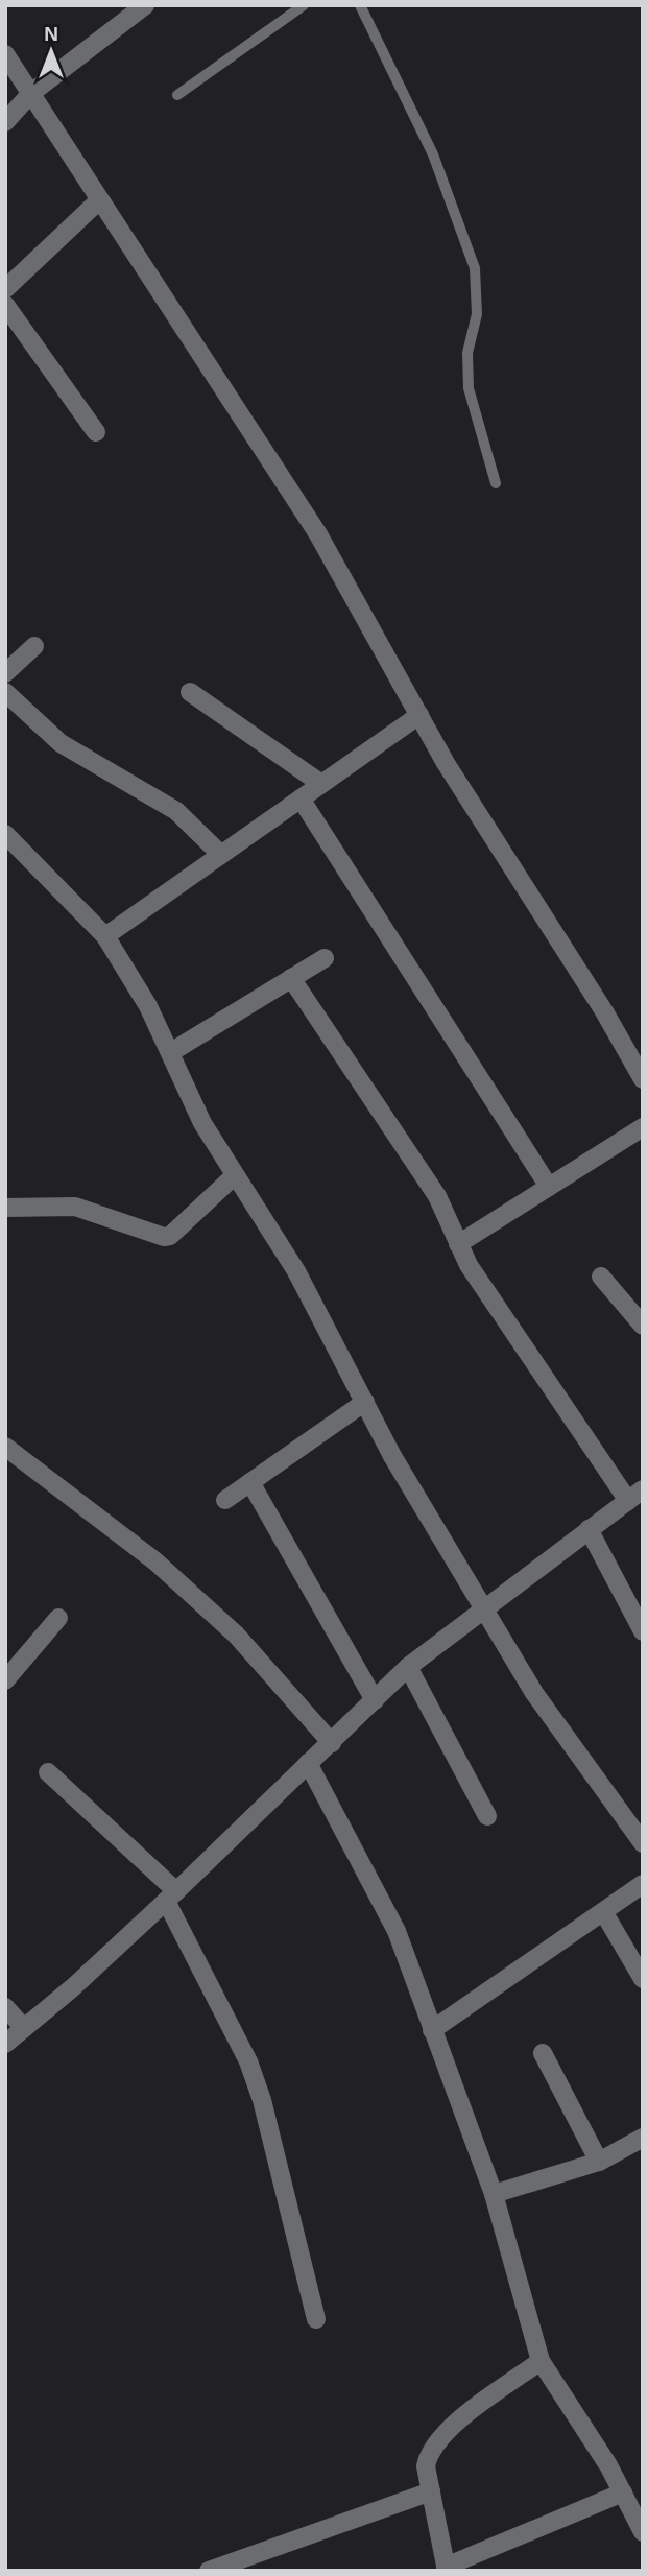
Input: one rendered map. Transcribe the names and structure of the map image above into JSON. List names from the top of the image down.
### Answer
{
  "north": "top"
}
